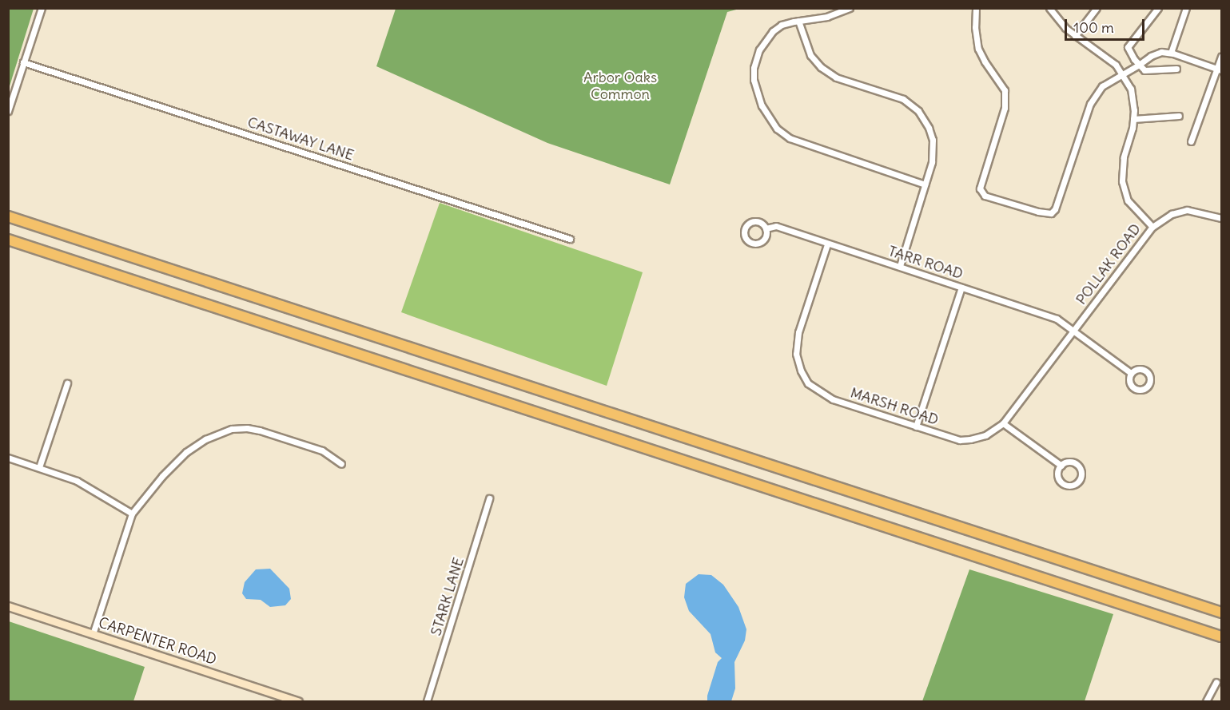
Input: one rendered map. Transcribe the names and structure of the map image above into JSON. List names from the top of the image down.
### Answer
{
  "streets": {
    "main road": ["CARPENTER ROAD"],
    "street": [
      "CASTAWAY LANE",
      "TARR ROAD",
      "POLLAK ROAD",
      "MARSH ROAD",
      "STARK LANE"
    ]
  },
  "crossings": [
    ["TARR ROAD", "POLLAK ROAD"],
    ["TARR ROAD", "MARSH ROAD"],
    ["POLLAK ROAD", "MARSH ROAD"]
  ],
  "parks": ["Arbor Oaks Common"],
  "scale_bar": "100 m"
}
